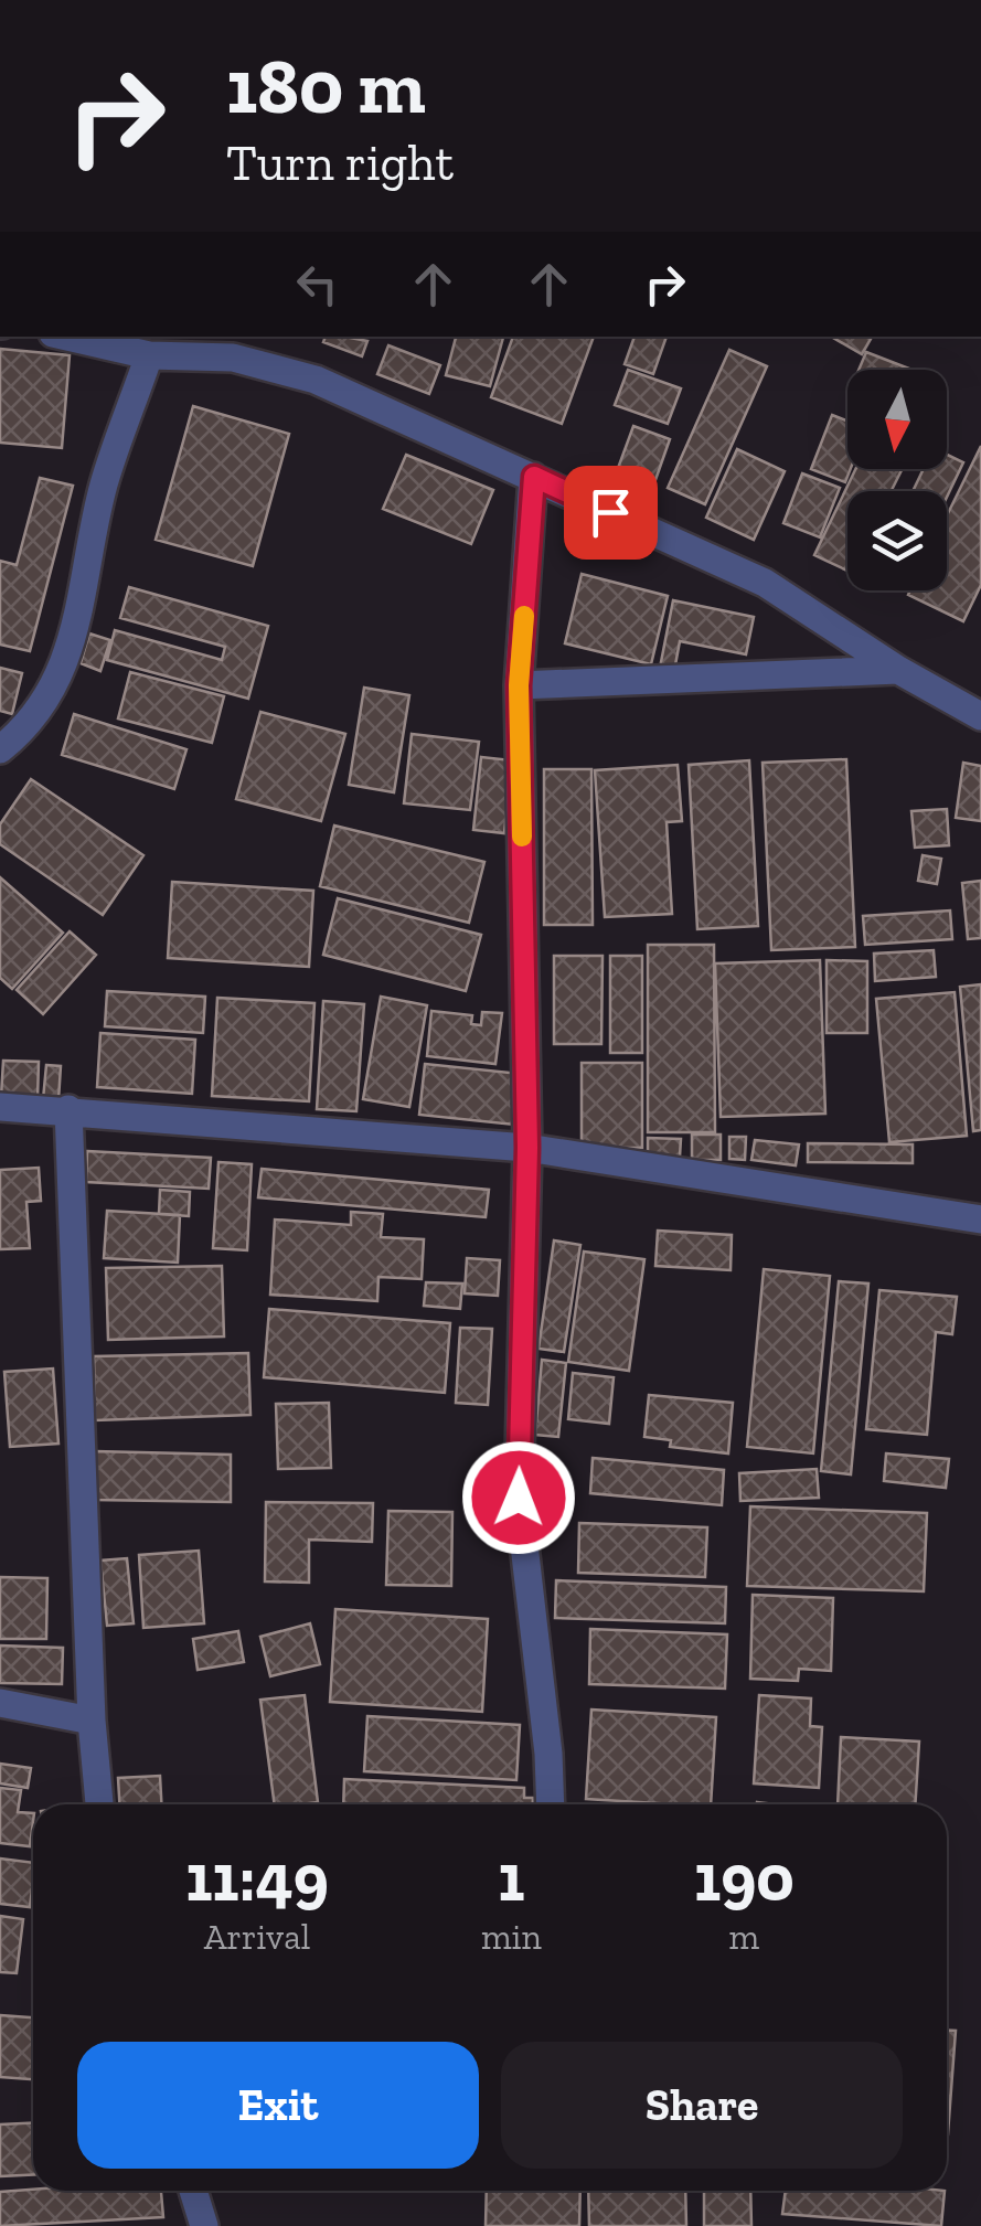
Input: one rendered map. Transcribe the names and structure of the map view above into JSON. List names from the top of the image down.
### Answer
{
  "north": "bottom",
  "page": {
    "turn": ["180 m", "Turn right"],
    "eta": [
      "11:49",
      "Arrival",
      "1",
      "min",
      "190",
      "m"
    ],
    "buttons": ["Exit", "Share"]
  }
}
